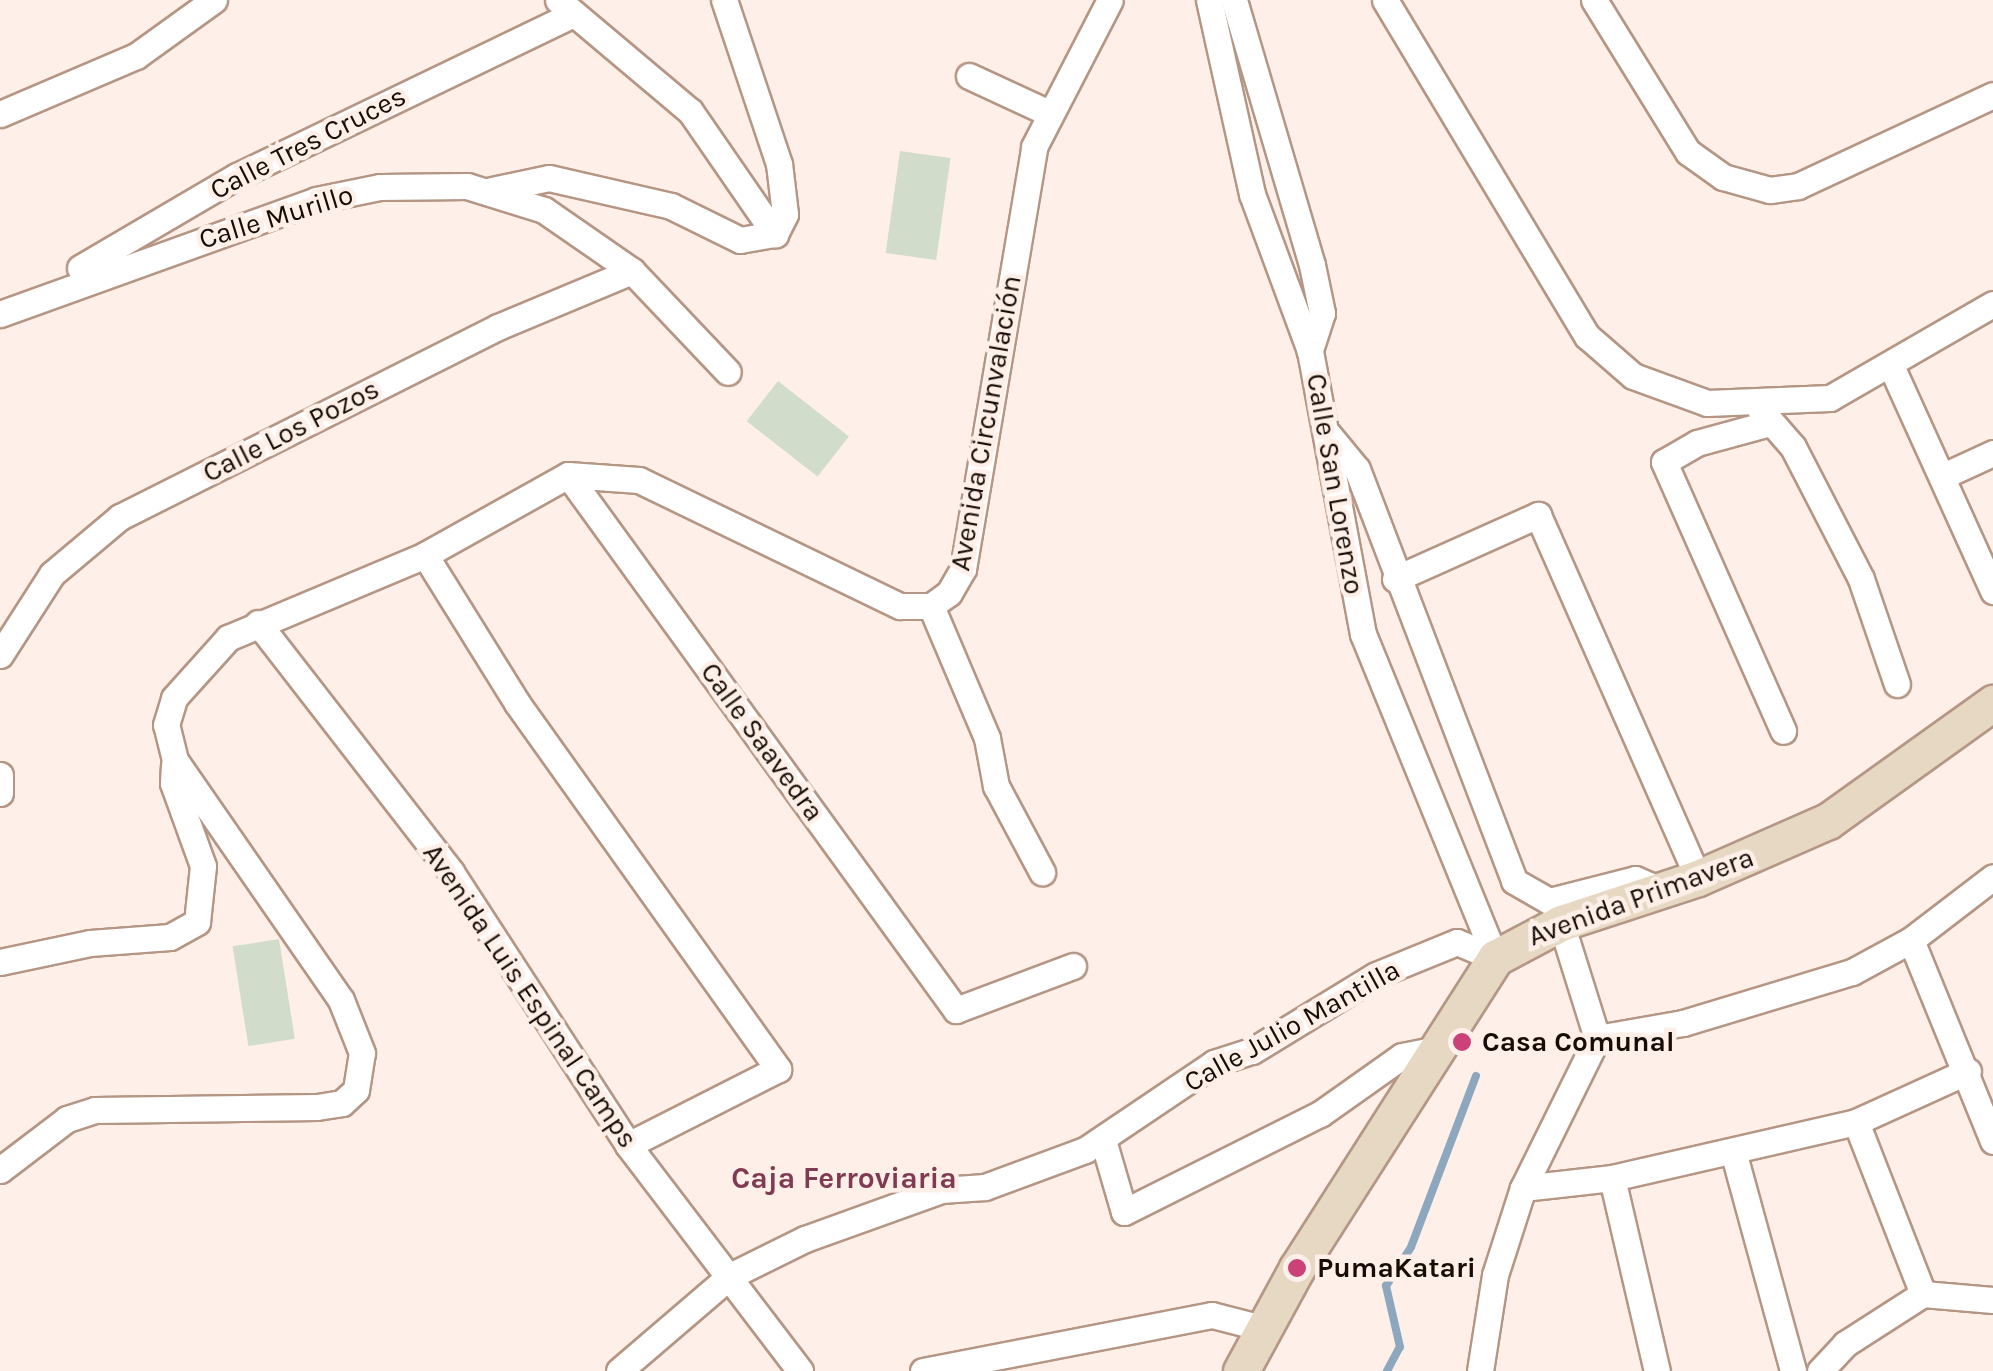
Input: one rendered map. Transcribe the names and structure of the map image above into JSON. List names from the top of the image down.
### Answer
{
  "streets": {
    "main road": ["Avenida Primavera"],
    "street": [
      "Calle Tres Cruces",
      "Calle Murillo",
      "Avenida Circunvalación",
      "Calle Los Pozos",
      "Calle San Lorenzo",
      "Calle Saavedra",
      "Avenida Luis Espinal Camps",
      "Calle Julio Mantilla"
    ]
  },
  "crossings": [
    ["Calle Tres Cruces", "Calle Murillo"],
    ["Calle Murillo", "Calle Los Pozos"],
    ["Avenida Circunvalación", "Calle Saavedra"],
    ["Calle San Lorenzo", "Avenida Primavera"],
    ["Calle San Lorenzo", "Calle Julio Mantilla"],
    ["Avenida Primavera", "Calle Julio Mantilla"],
    ["Avenida Luis Espinal Camps", "Calle Julio Mantilla"]
  ],
  "districts": ["Caja Ferroviaria"],
  "places": ["Casa Comunal", "PumaKatari"]
}
